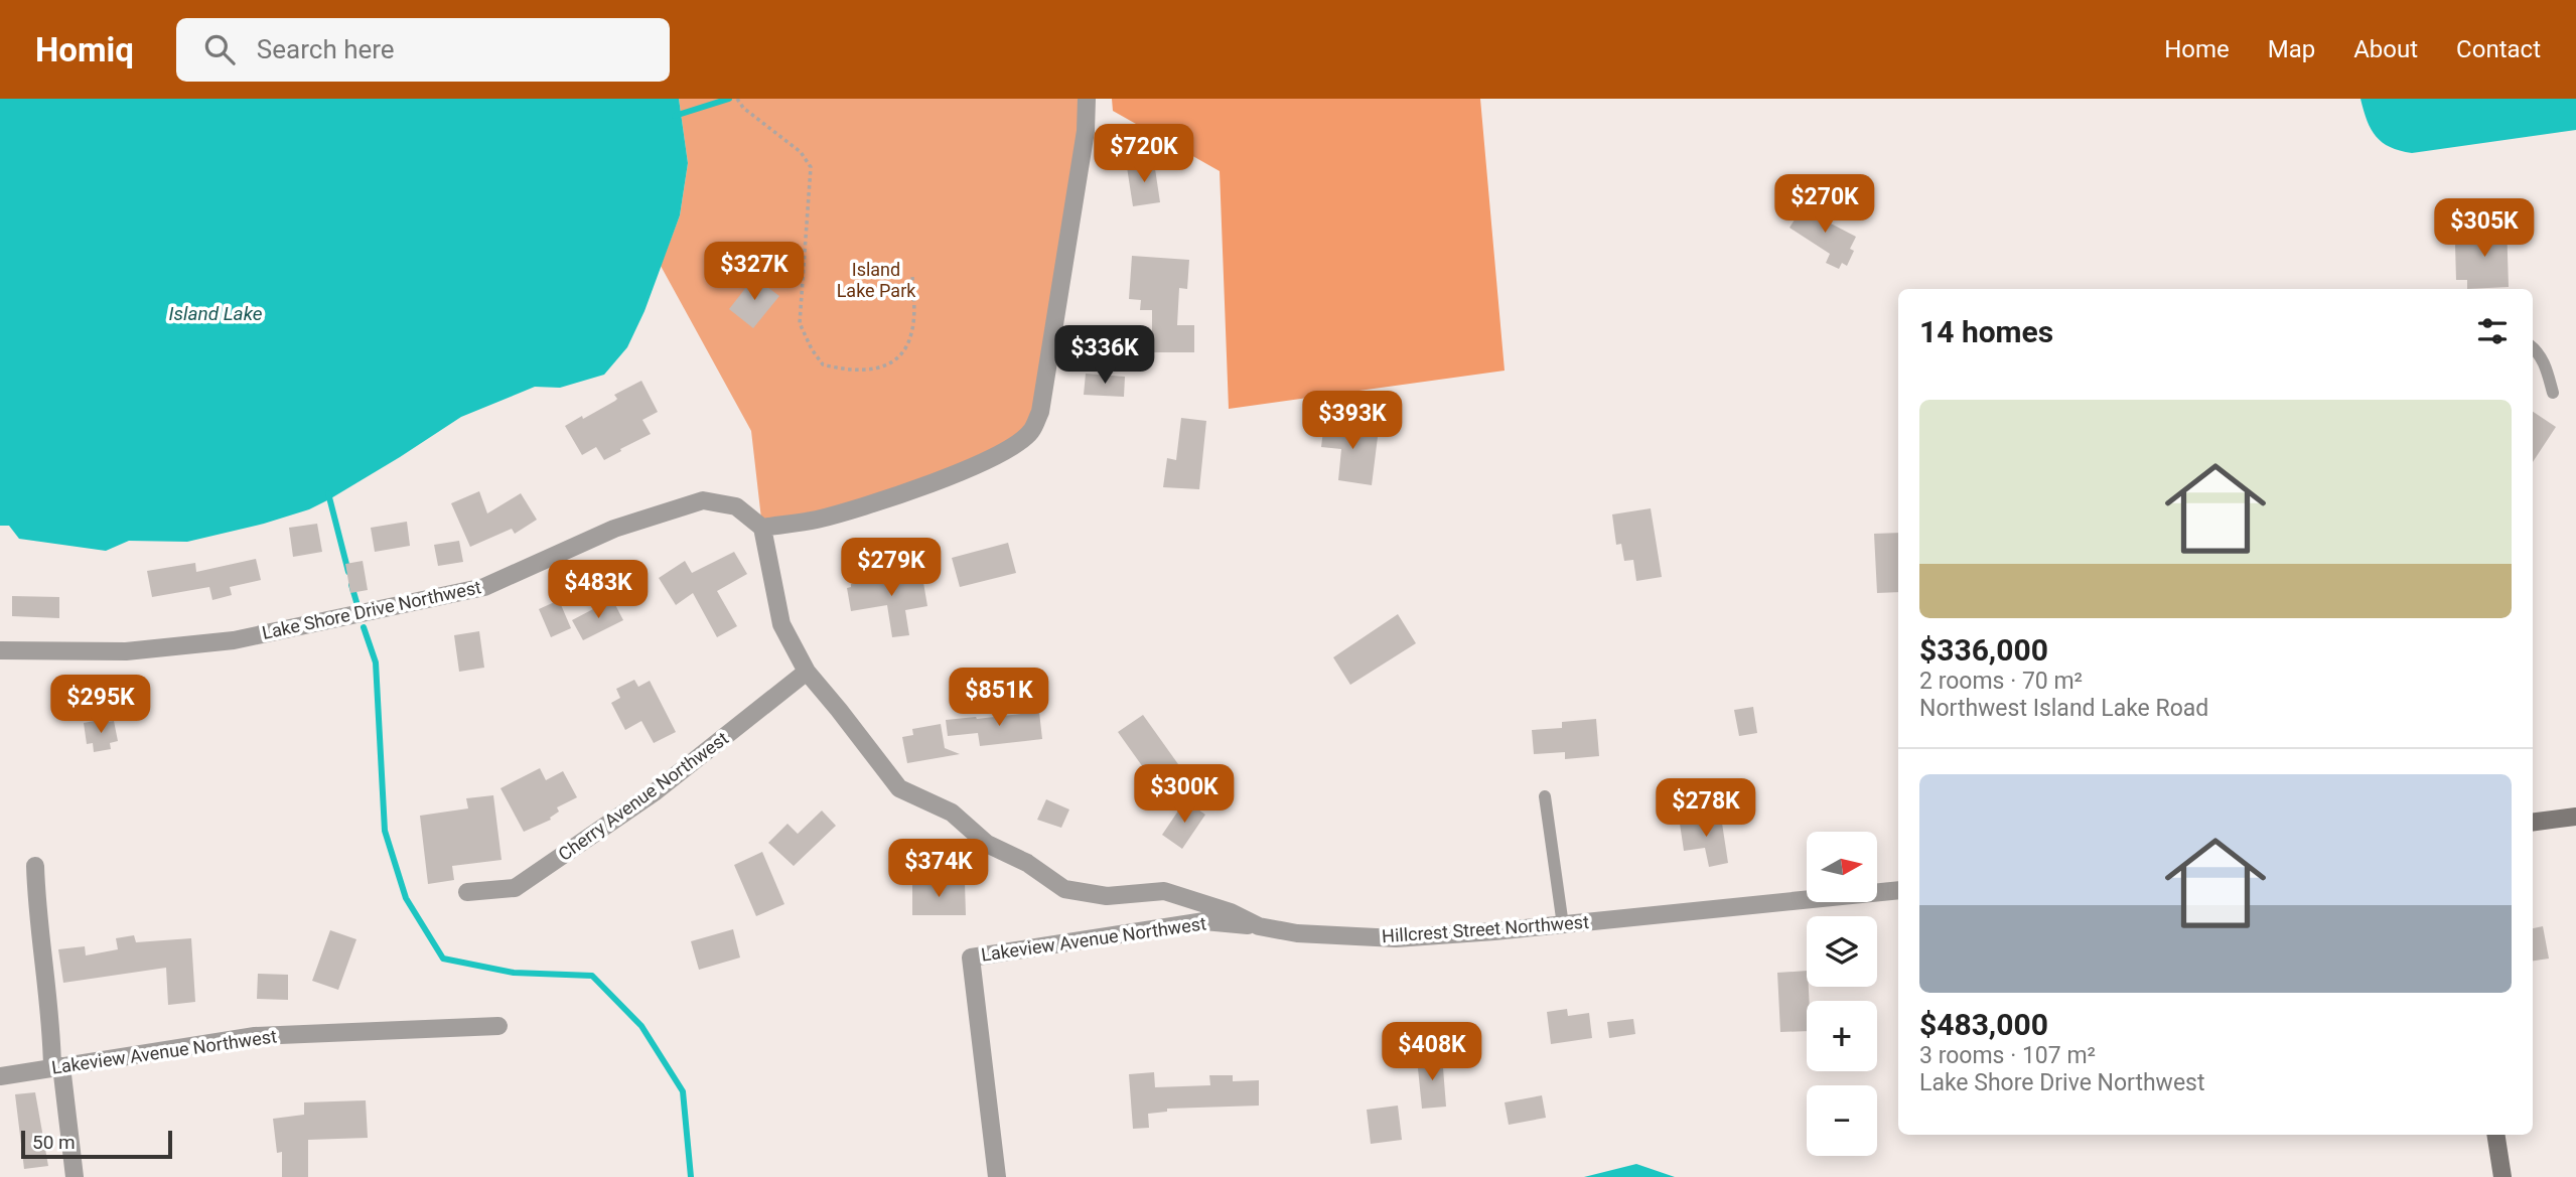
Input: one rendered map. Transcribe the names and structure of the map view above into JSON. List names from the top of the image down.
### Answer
{
  "streets": {
    "street": [
      "Lake Shore Drive Northwest",
      "Cherry Avenue Northwest",
      "Hillcrest Street Northwest",
      "Lakeview Avenue Northwest"
    ]
  },
  "crossings": [
    ["Lake Shore Drive Northwest", "Hillcrest Street Northwest"],
    ["Cherry Avenue Northwest", "Hillcrest Street Northwest"],
    ["Hillcrest Street Northwest", "Lakeview Avenue Northwest"]
  ],
  "water": ["Island Lake"],
  "parks": ["Island Lake Park"],
  "scale_bar": "50 m",
  "north": "right",
  "page": {
    "header": "Homiq",
    "search": "Search here",
    "nav": [
      "Home",
      "Map",
      "About",
      "Contact"
    ],
    "price": [
      "$720K",
      "$270K",
      "$305K",
      "$327K",
      "$336K",
      "$393K",
      "$279K",
      "$483K",
      "$851K",
      "$295K",
      "$300K",
      "$278K",
      "$374K",
      "$408K"
    ],
    "heading": "14 homes",
    "list": [
      {
        "name": "$336,000",
        "note": "2 rooms · 70 m² · Northwest Island Lake Road"
      },
      {
        "name": "$483,000",
        "note": "3 rooms · 107 m² · Lake Shore Drive Northwest"
      }
    ],
    "map_buttons": ["+", "−"],
    "scale": "50 m"
  }
}
